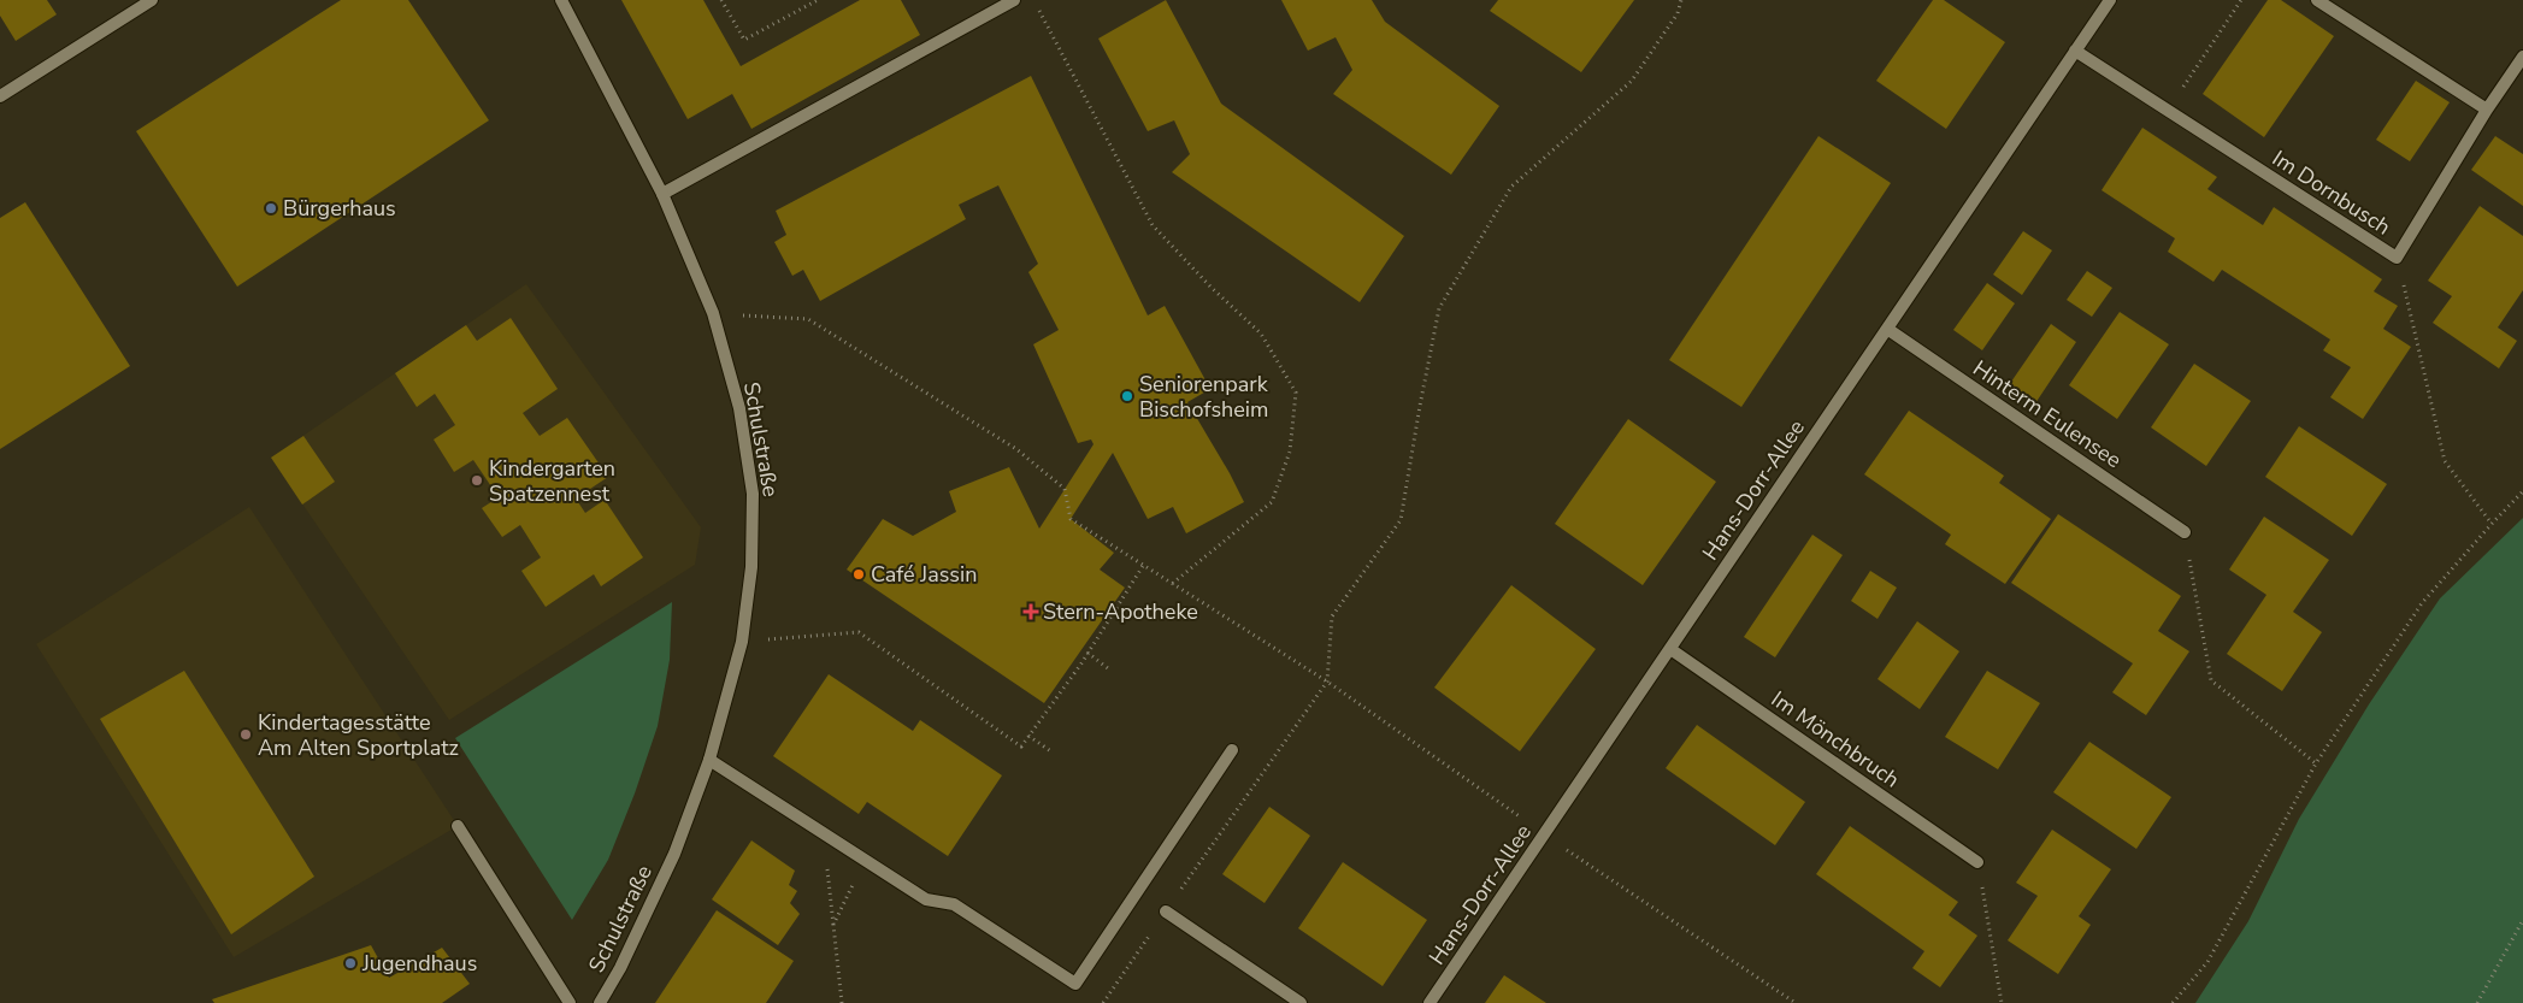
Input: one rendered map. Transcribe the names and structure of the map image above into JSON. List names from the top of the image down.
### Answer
{
  "streets": {
    "street": [
      "Im Dornbusch",
      "Hinterm Eulensee",
      "Schulstraße",
      "Hans-Dorr-Allee",
      "Im Mönchbruch"
    ]
  },
  "crossings": [
    ["Im Dornbusch", "Hans-Dorr-Allee"],
    ["Hinterm Eulensee", "Hans-Dorr-Allee"],
    ["Hans-Dorr-Allee", "Im Mönchbruch"]
  ],
  "places": {
    "other": [
      "Bürgerhaus",
      "Seniorenpark Bischofsheim",
      "Kindergarten Spatzennest",
      "Café Jassin",
      "Kindertagesstätte Am Alten Sportplatz",
      "Jugendhaus"
    ],
    "health": ["Stern-Apotheke"]
  }
}
